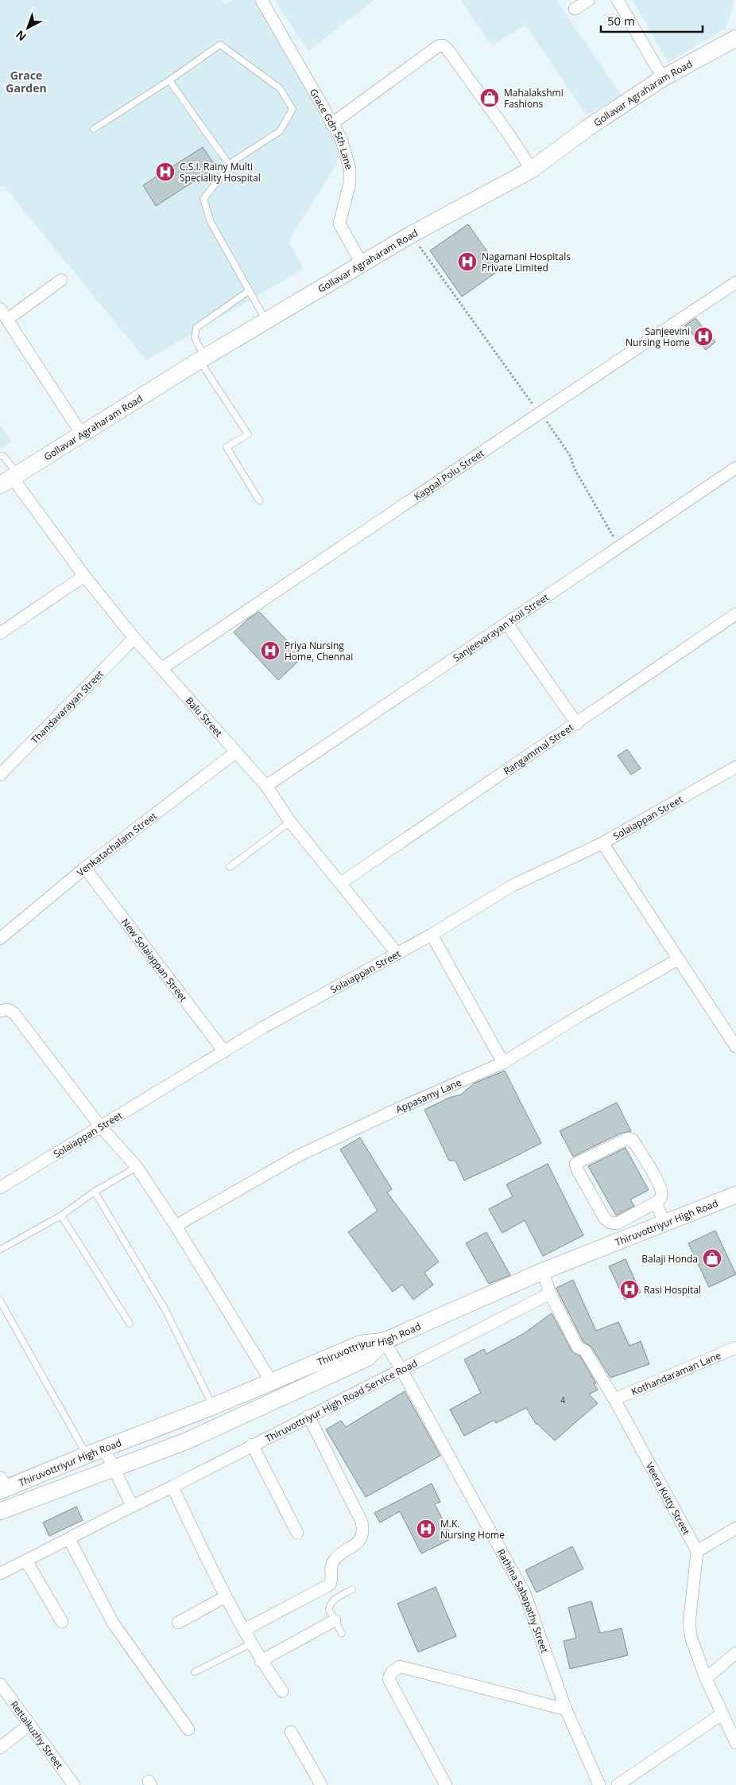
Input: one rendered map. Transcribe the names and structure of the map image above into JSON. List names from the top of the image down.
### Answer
{
  "streets": {
    "main road": ["Gollavar Agraharam Road", "Thiruvottriyur High Road"],
    "street": [
      "Grace Gdn 5th Lane",
      "Kappal Polu Street",
      "Sanjeevarayan Koil Street",
      "Thandavarayan Street",
      "Balu Street",
      "Rangammal Street",
      "Solaiappan Street",
      "Venkatachalam Street",
      "New Solaiappan Street",
      "Appasamy Lane",
      "Kothandaraman Lane",
      "Thiruvottriyur High Road Service Road",
      "Veera Kutty Street",
      "Rathina Sabapathy Street",
      "Rettaikuzhy Street"
    ]
  },
  "crossings": [
    ["Gollavar Agraharam Road", "Grace Gdn 5th Lane"],
    ["Gollavar Agraharam Road", "Balu Street"],
    ["Kappal Polu Street", "Balu Street"],
    ["Sanjeevarayan Koil Street", "Balu Street"],
    ["Thandavarayan Street", "Balu Street"],
    ["Balu Street", "Rangammal Street"],
    ["Balu Street", "Solaiappan Street"],
    ["Balu Street", "Venkatachalam Street"],
    ["Solaiappan Street", "New Solaiappan Street"],
    ["Venkatachalam Street", "New Solaiappan Street"],
    ["Thiruvottriyur High Road", "Veera Kutty Street"],
    ["Thiruvottriyur High Road", "Rathina Sabapathy Street"],
    ["Kothandaraman Lane", "Veera Kutty Street"],
    ["Thiruvottriyur High Road Service Road", "Veera Kutty Street"],
    ["Thiruvottriyur High Road Service Road", "Rathina Sabapathy Street"]
  ],
  "districts": ["Grace Garden"],
  "places": {
    "shop": ["Mahalakshmi Fashions", "Balaji Honda"],
    "hospital": [
      "C.S.I. Rainy Multi Speciality Hospital",
      "Nagamani Hospitals Private Limited",
      "Sanjeevini Nursing Home",
      "Priya Nursing Home, Chennai",
      "Rasi Hospital",
      "M.K. Nursing Home"
    ]
  },
  "house_numbers": ["4"],
  "scale_bar": "50 m",
  "north": "bottom left"
}
